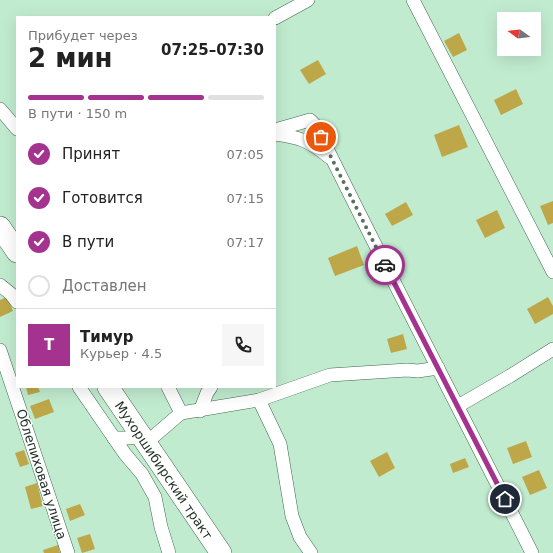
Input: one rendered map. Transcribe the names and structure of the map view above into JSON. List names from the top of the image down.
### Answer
{
  "streets": {
    "main road": ["Мухоршибирский тракт"],
    "street": ["Облепиховая улица"]
  },
  "north": "left",
  "page": {
    "heading": ["2 мин", "Прибудет через", "07:25–07:30"],
    "panel": ["Тимур", "Курьер · 4.5"],
    "bar": "В пути · 150 m",
    "list": [
      ["Принят", "07:05"],
      ["Готовится", "07:15"],
      ["В пути", "07:17"],
      "Доставлен"
    ],
    "round": "Т"
  }
}
